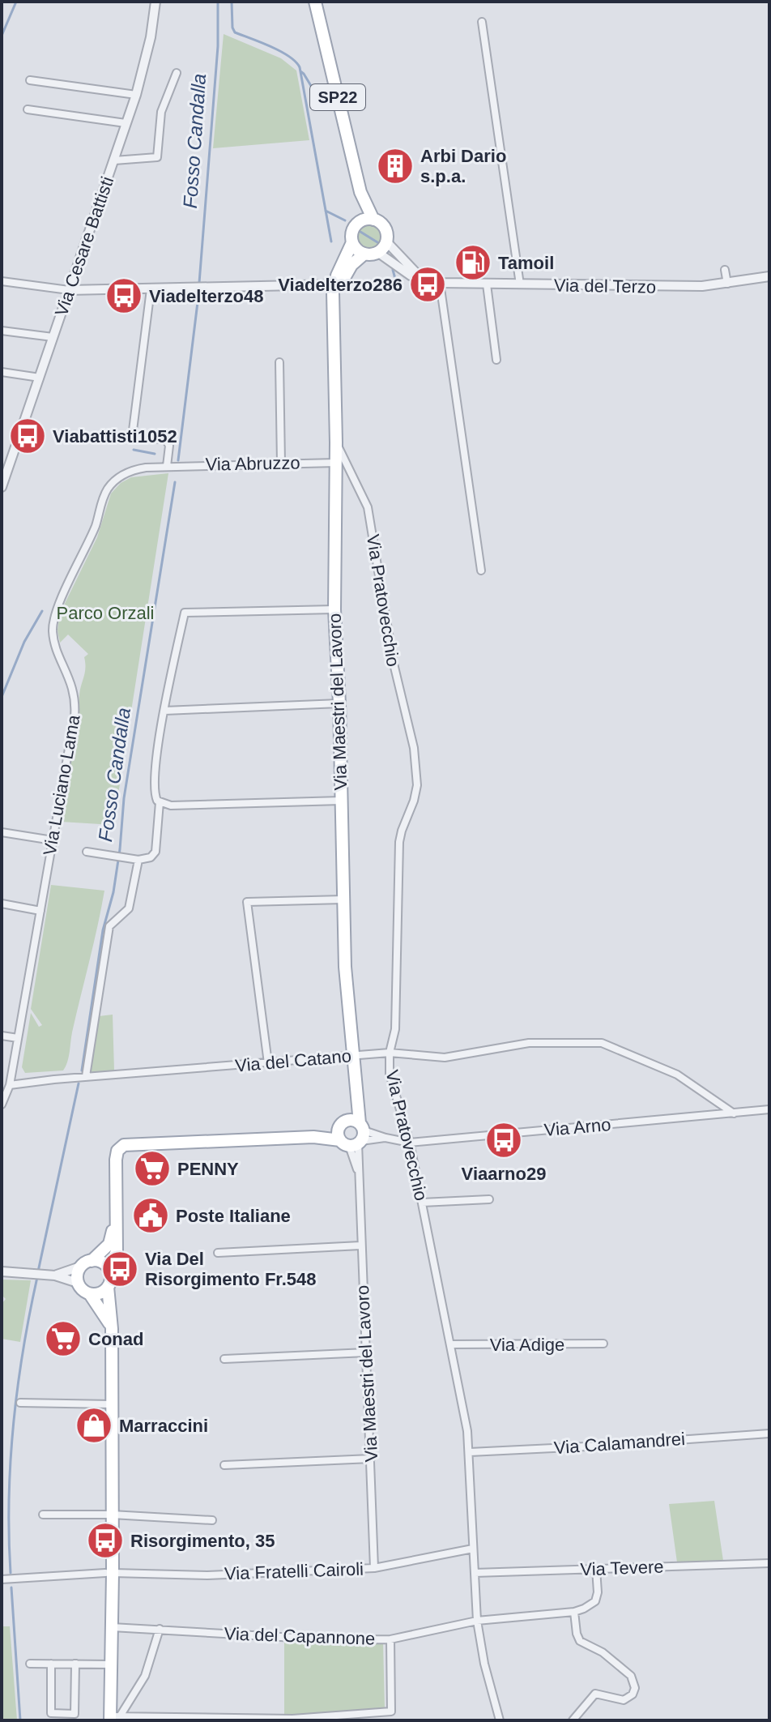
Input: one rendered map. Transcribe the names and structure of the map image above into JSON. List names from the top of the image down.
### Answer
{
  "streets": {
    "main road": ["SP22", "Via Maestri del Lavoro"],
    "street": [
      "Via Cesare Battisti",
      "Via del Terzo",
      "Via Abruzzo",
      "Via Pratovecchio",
      "Via Luciano Lama",
      "Via del Catano",
      "Via Arno",
      "Via Adige",
      "Via Calamandrei",
      "Via Tevere",
      "Via Fratelli Cairoli",
      "Via del Capannone"
    ]
  },
  "crossings": [
    ["Via Abruzzo", "Via Maestri del Lavoro"],
    ["Via Abruzzo", "Via Luciano Lama"],
    ["Via Pratovecchio", "Via Maestri del Lavoro"],
    ["Via Pratovecchio", "Via del Catano"],
    ["Via Pratovecchio", "Via Arno"],
    ["Via Pratovecchio", "Via Adige"],
    ["Via Pratovecchio", "Via Calamandrei"],
    ["Via Pratovecchio", "Via Tevere"],
    ["Via Pratovecchio", "Via Fratelli Cairoli"],
    ["Via Pratovecchio", "Via del Capannone"],
    ["Via Maestri del Lavoro", "Via del Catano"],
    ["Via Maestri del Lavoro", "Via Arno"],
    ["Via Maestri del Lavoro", "Via Fratelli Cairoli"],
    ["Via Luciano Lama", "Via del Catano"],
    ["Via del Catano", "Via Arno"]
  ],
  "water": ["Fosso Candalla"],
  "parks": ["Parco Orzali"],
  "places": {
    "building": ["Arbi Dario s.p.a."],
    "fuel station": ["Tamoil"],
    "bus stop": [
      "Viadelterzo286",
      "Viadelterzo48",
      "Viabattisti1052",
      "Viaarno29",
      "Via Del Risorgimento Fr.548",
      "Risorgimento, 35"
    ],
    "supermarket": ["PENNY", "Conad"],
    "public building": ["Poste Italiane"],
    "shop": ["Marraccini"]
  }
}
